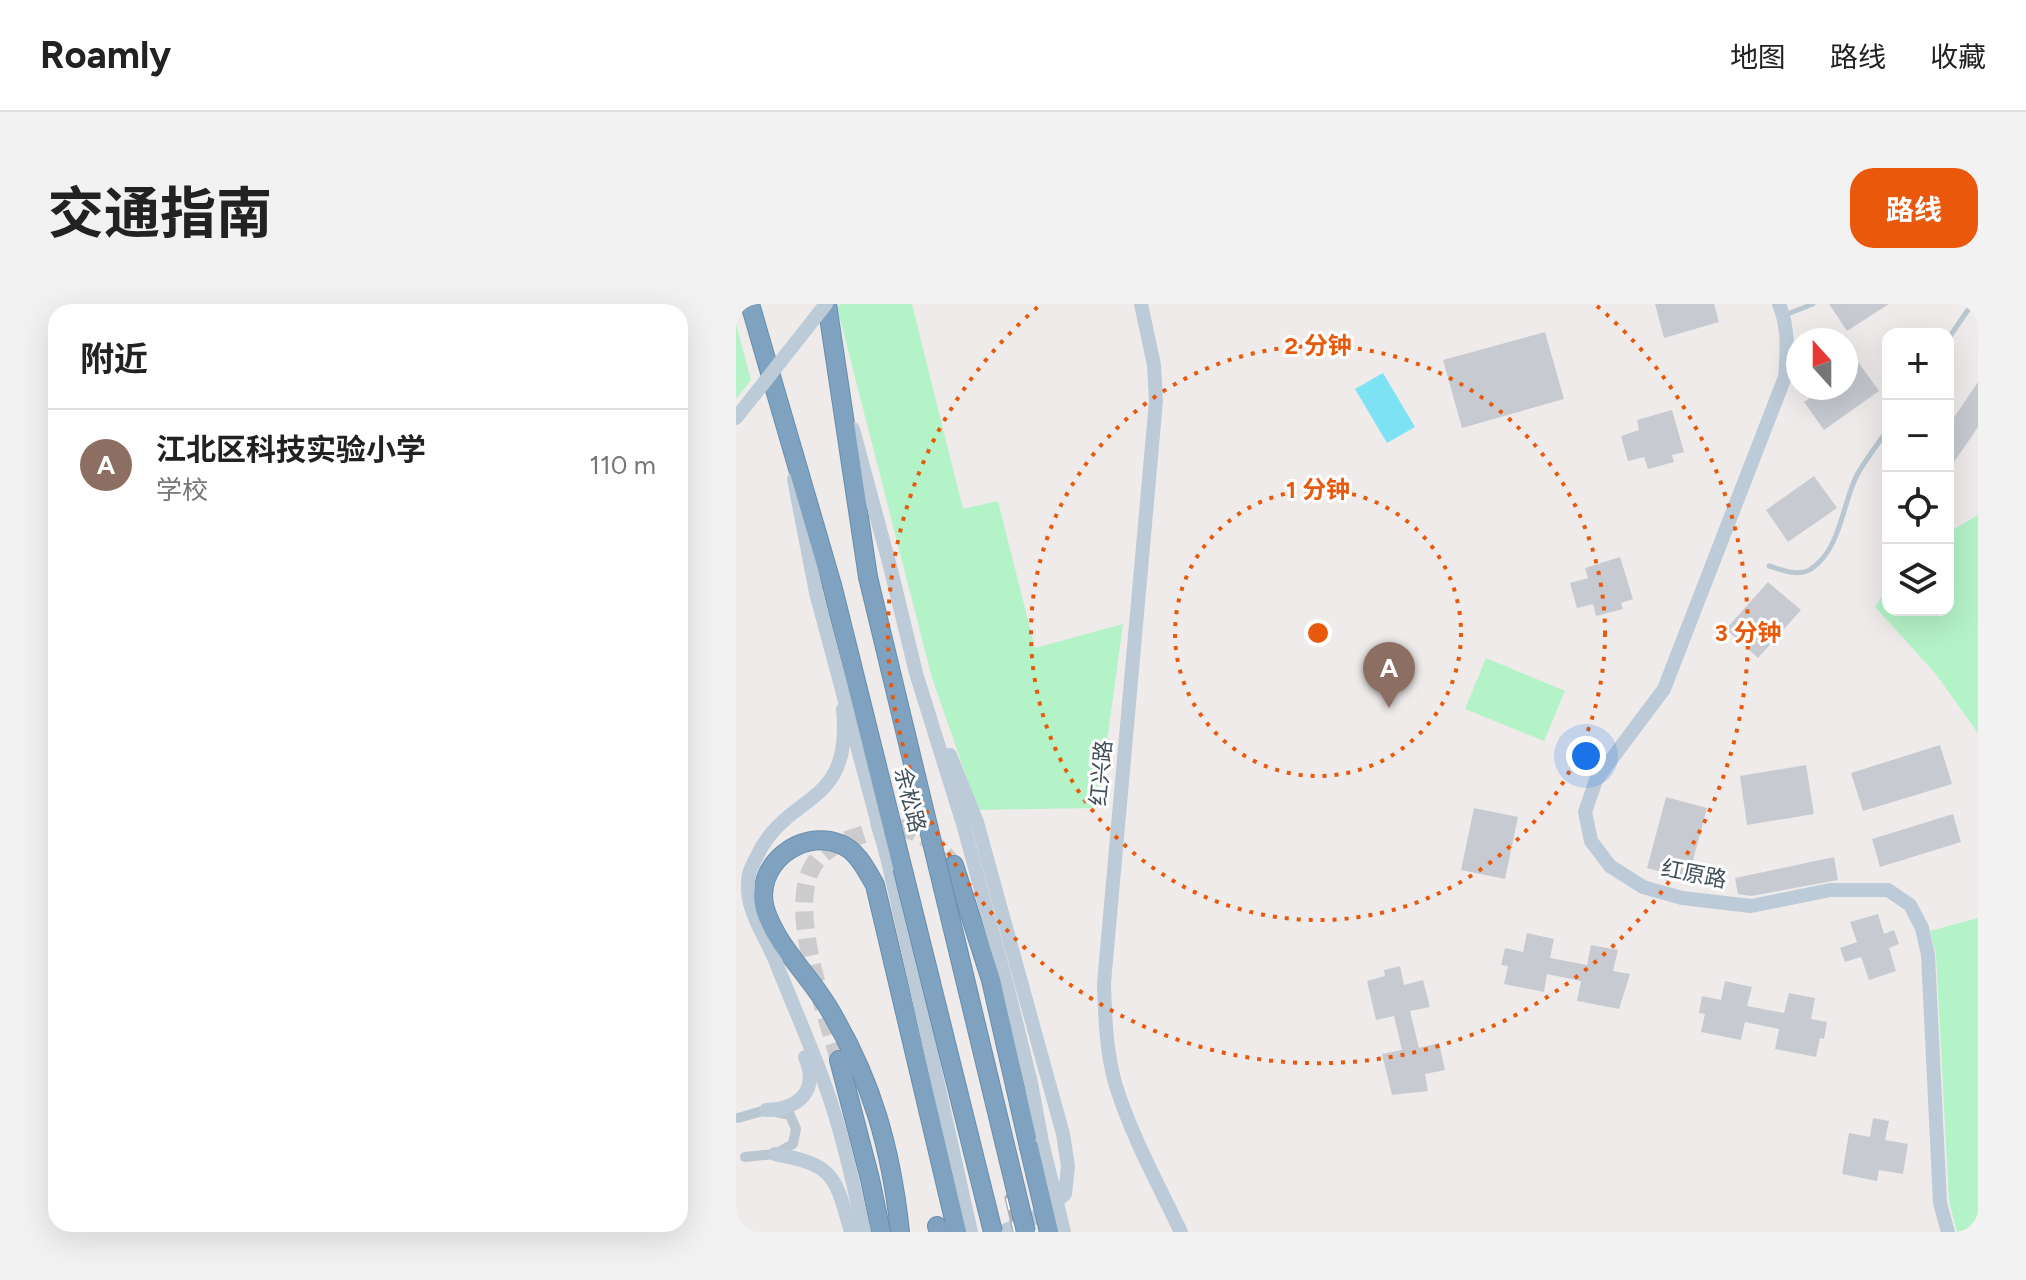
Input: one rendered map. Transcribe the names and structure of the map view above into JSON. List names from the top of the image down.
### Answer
{
  "streets": {
    "highway": ["余松路"],
    "main road": ["红兴路", "红原路"]
  },
  "north": "top",
  "page": {
    "header": "Roamly",
    "nav": ["地图", "路线", "收藏"],
    "title": "交通指南",
    "buttons": "路线",
    "heading": "附近",
    "map_buttons": ["+", "−"],
    "list": [
      {
        "mark": "A",
        "name": "江北区科技实验小学",
        "note": "学校",
        "value": "110 m"
      }
    ],
    "pins": "A"
  },
  "rings": ["2 分钟", "1 分钟", "3 分钟"]
}
